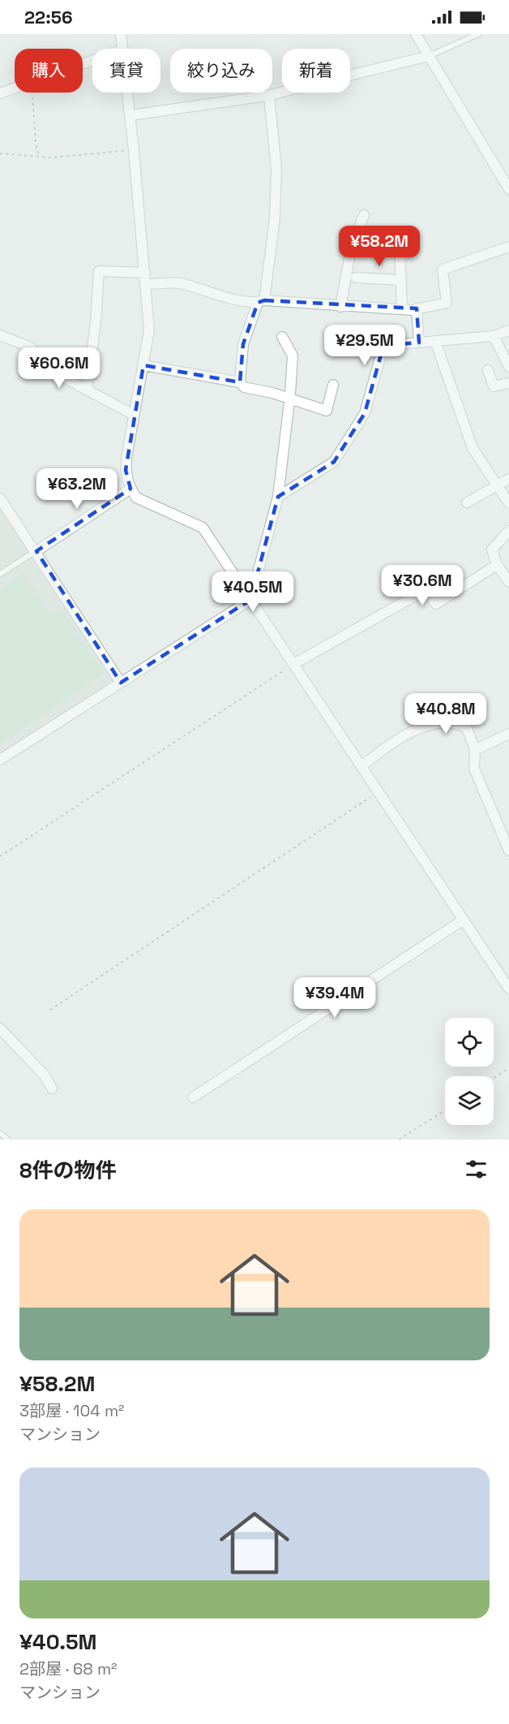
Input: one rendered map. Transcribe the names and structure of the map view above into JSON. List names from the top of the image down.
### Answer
{
  "page": {
    "status": "22:56",
    "chip": [
      "購入",
      "賃貸",
      "絞り込み",
      "新着"
    ],
    "price": [
      "¥58.2M",
      "¥29.5M",
      "¥60.6M",
      "¥63.2M",
      "¥30.6M",
      "¥40.5M",
      "¥40.8M",
      "¥39.4M"
    ],
    "heading": "8件の物件",
    "list": [
      {
        "name": "¥58.2M",
        "note": "3部屋 · 104 m² · マンション"
      },
      {
        "name": "¥40.5M",
        "note": "2部屋 · 68 m² · マンション"
      }
    ]
  }
}
